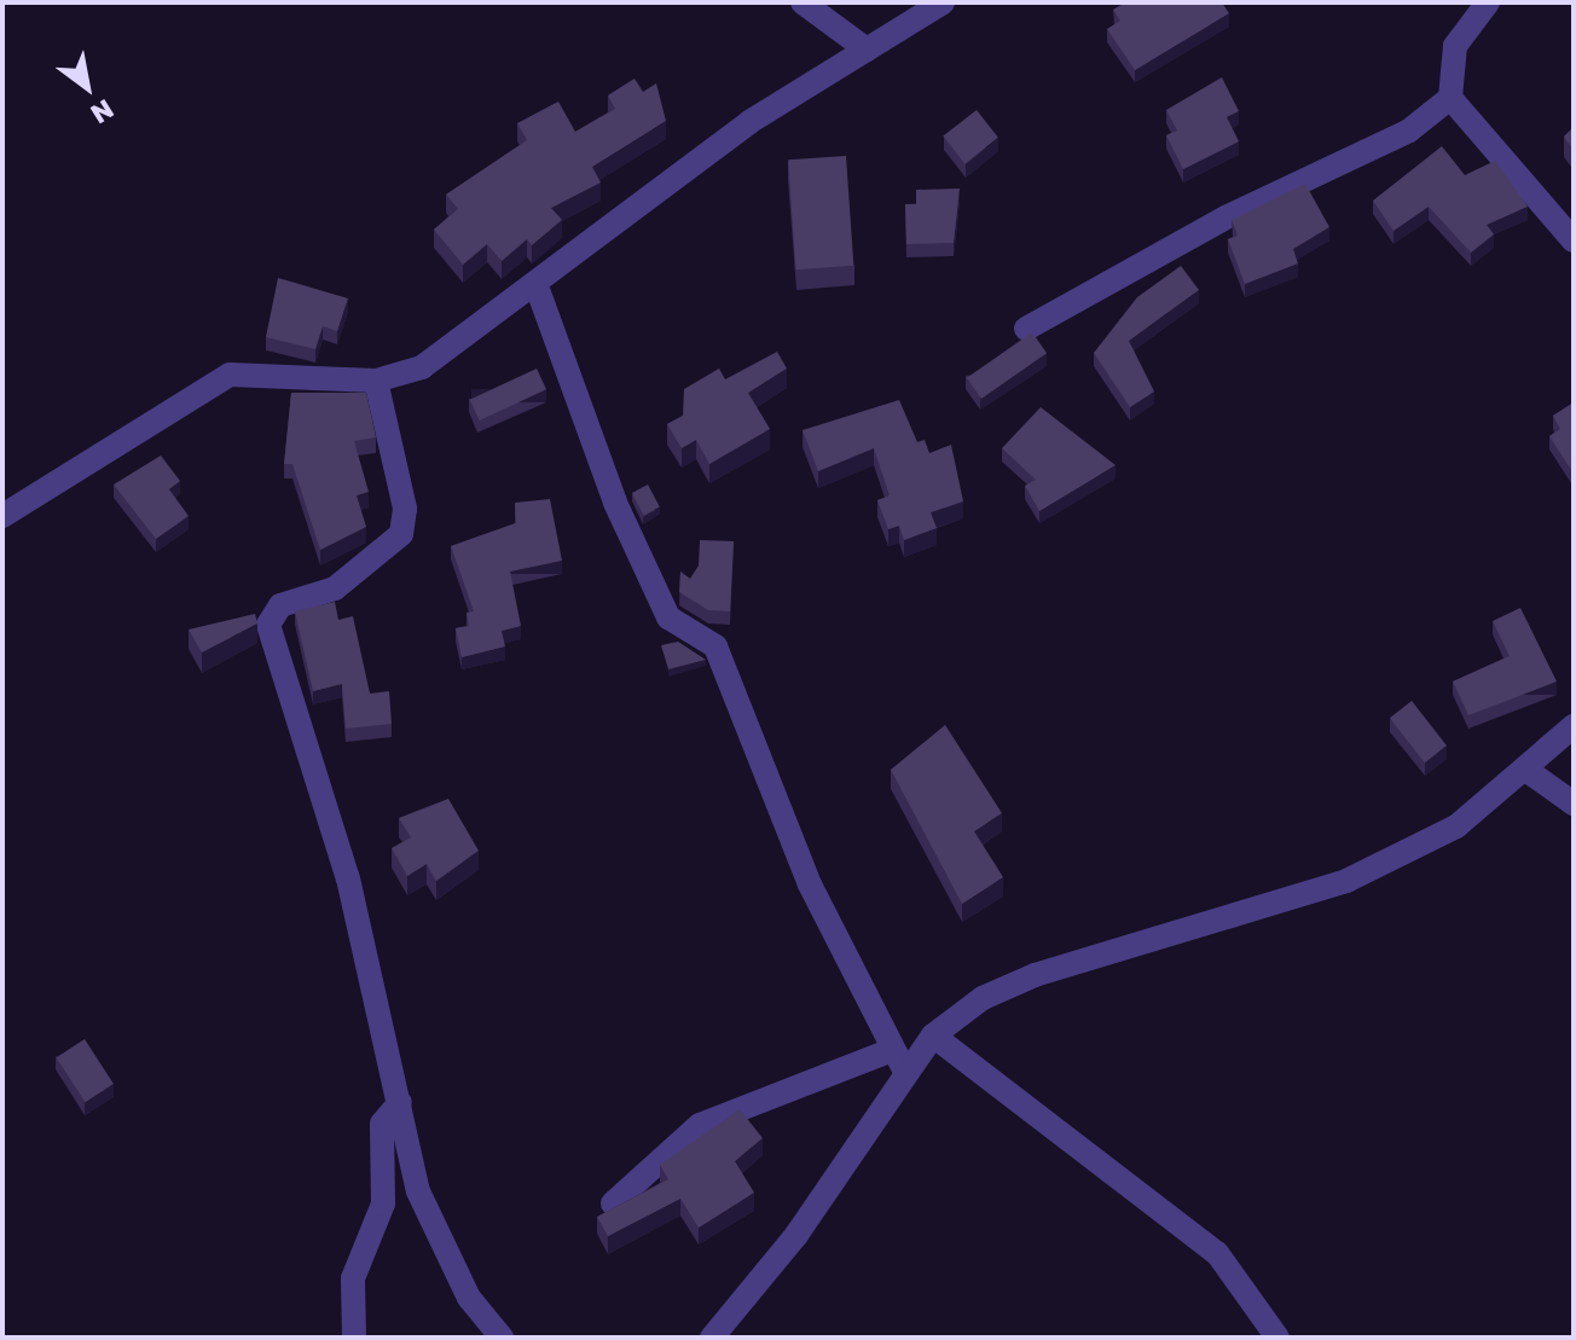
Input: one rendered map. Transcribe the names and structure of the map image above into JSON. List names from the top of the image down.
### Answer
{
  "north": "bottom right"
}
